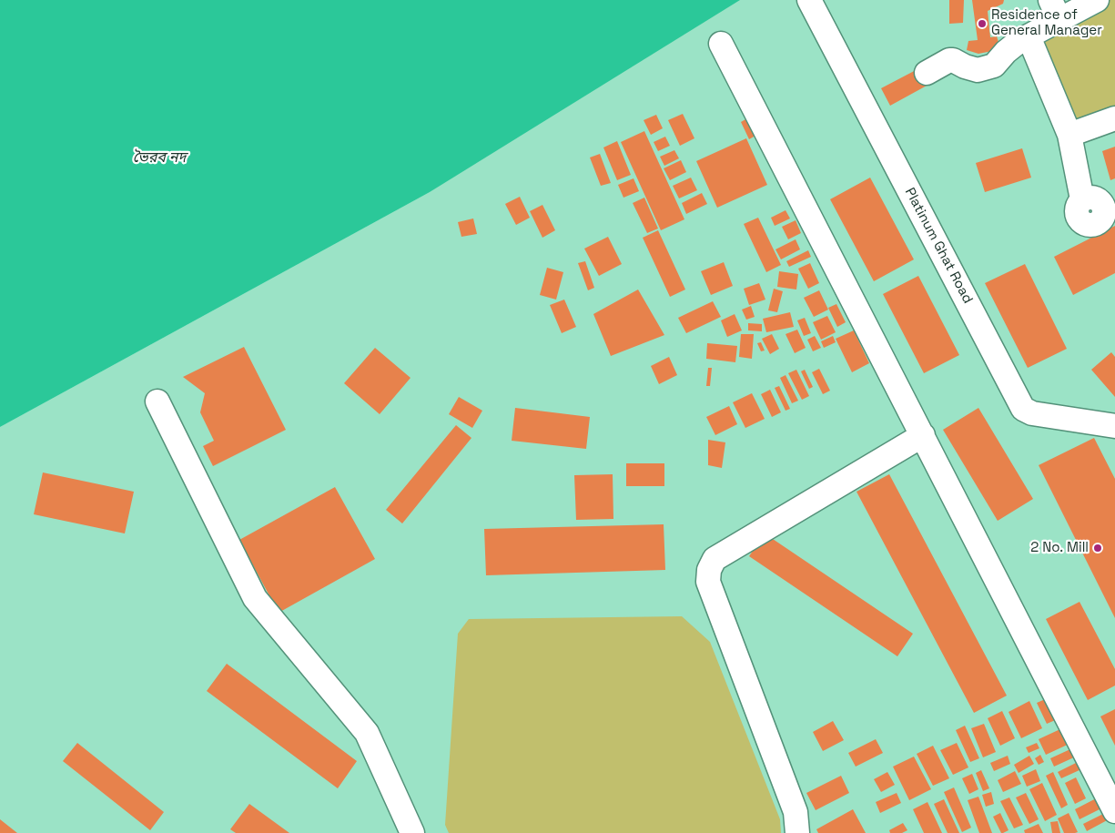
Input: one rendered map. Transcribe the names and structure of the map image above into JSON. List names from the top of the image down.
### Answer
{
  "streets": {
    "street": ["Platinum Ghat Road"]
  },
  "water": ["ভৈরব নদ"],
  "places": ["Residence of General Manager", "2 No. Mill"]
}
